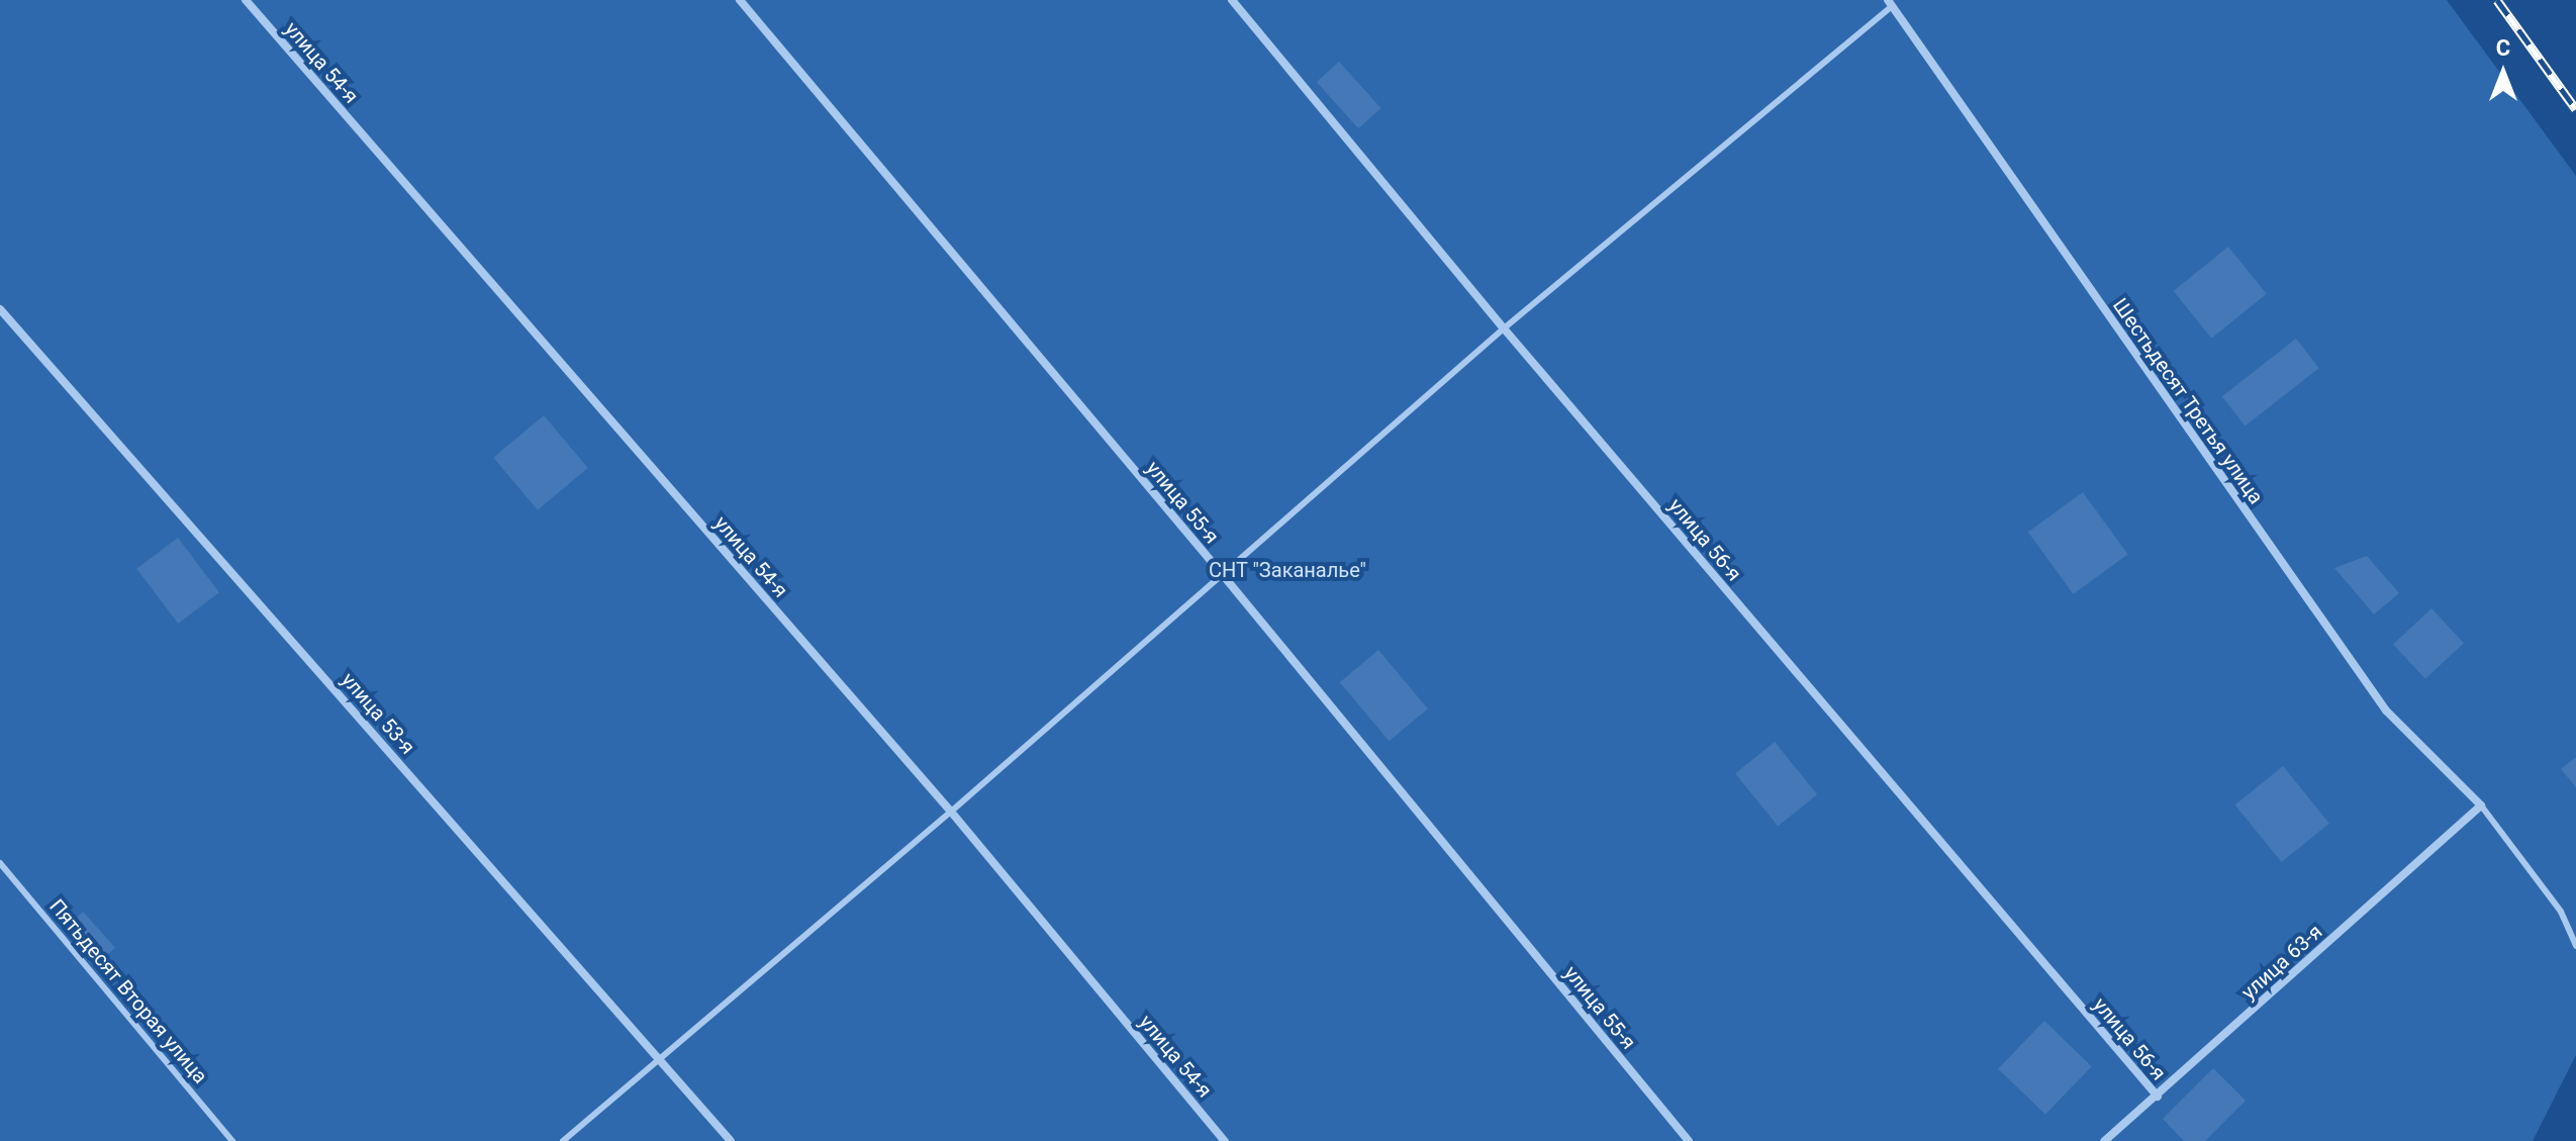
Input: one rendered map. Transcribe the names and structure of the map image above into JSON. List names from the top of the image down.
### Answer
{
  "streets": {
    "street": [
      "улица 54-я",
      "Шестьдесят Третья улица",
      "улица 55-я",
      "улица 56-я",
      "улица 53-я",
      "улица 63-я"
    ],
    "lane": ["Пятьдесят Вторая улица"]
  },
  "crossings": [
    ["Шестьдесят Третья улица", "улица 63-я"],
    ["улица 56-я", "улица 63-я"]
  ],
  "parks": ["СНТ \"Заканалье\""],
  "north": "top"
}
